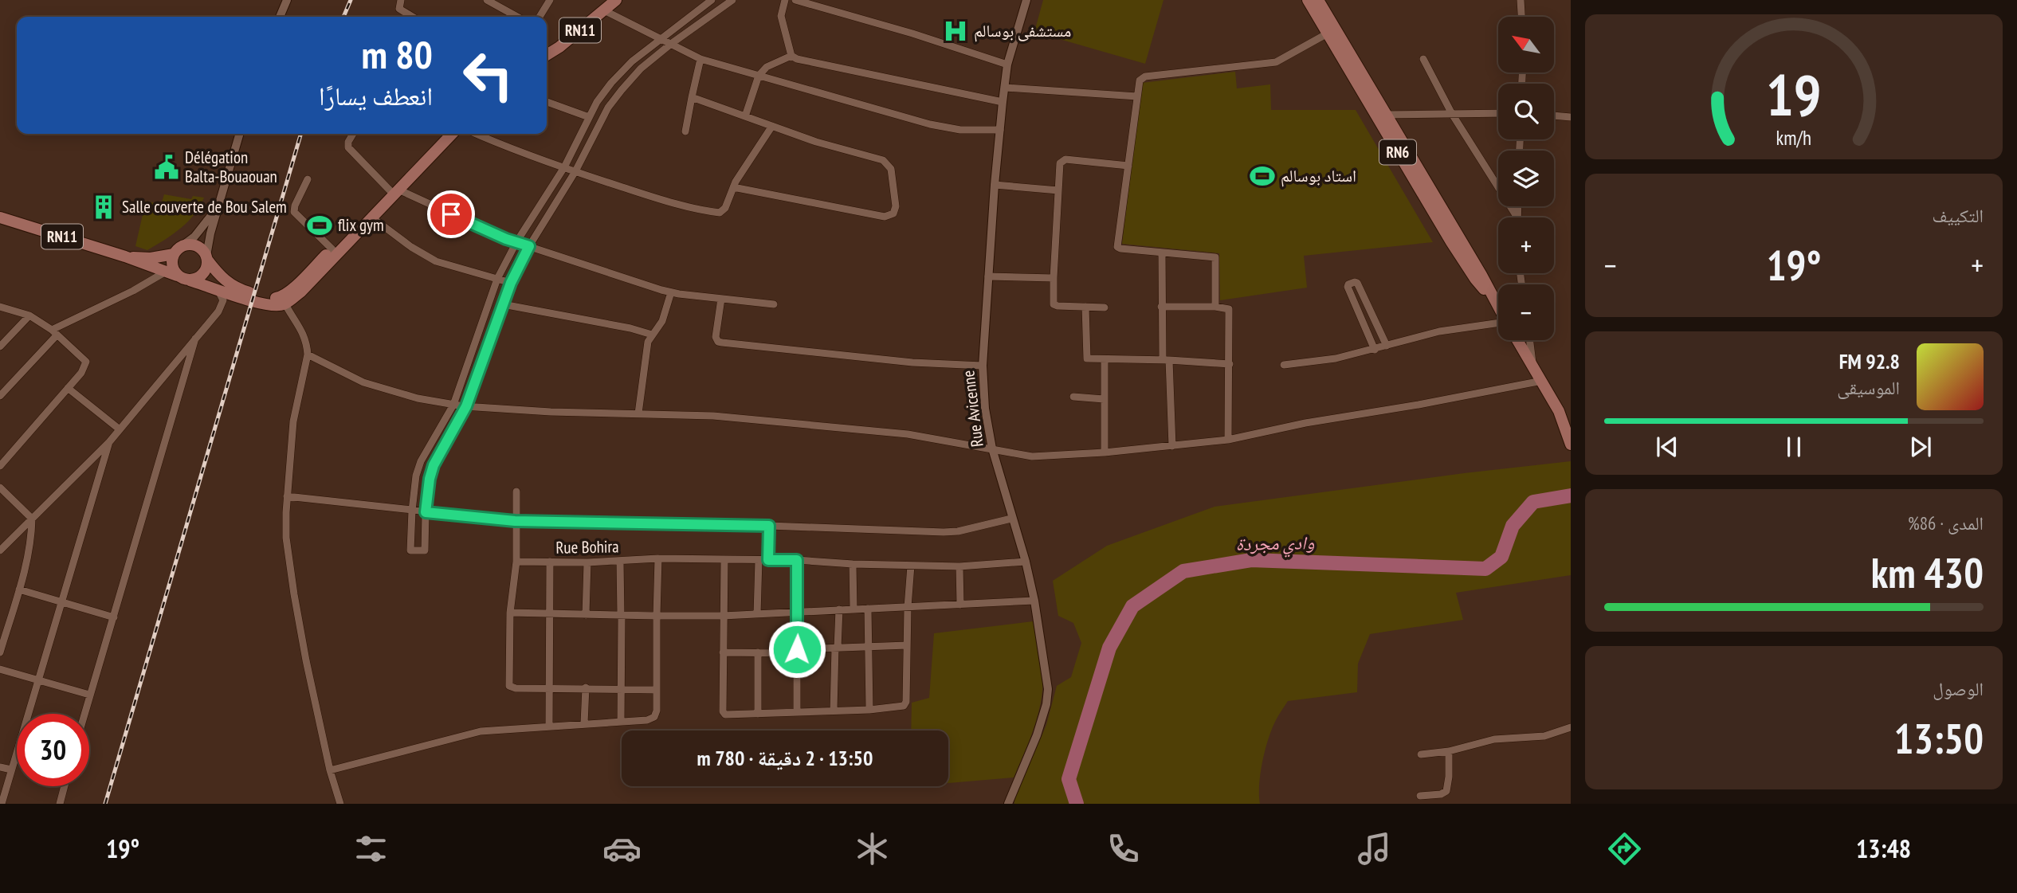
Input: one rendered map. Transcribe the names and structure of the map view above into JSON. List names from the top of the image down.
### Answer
{
  "streets": {
    "main road": ["RN11", "RN6"],
    "street": ["Rue Avicenne", "Rue Bohira"]
  },
  "crossings": [
    ["Rue Avicenne", "Rue Bohira"]
  ],
  "water": ["وادي مجردة"],
  "places": {
    "hospital": ["مستشفى بوسالم"],
    "public building": ["Délégation Balta-Bouaouan"],
    "sports": ["استاد بوسالم", "flix gym"],
    "building": ["Salle couverte de Bou Salem"]
  },
  "north": "top left",
  "page": {
    "map_buttons": ["+", "−"],
    "turn": ["80 m", "انعطف يسارًا"],
    "tile": [
      "التكييف",
      ["المدى · 86%", "430 km"],
      ["الوصول", "13:50"]
    ],
    "heat": ["−", "19°", "+"],
    "song": ["92.8 FM", "الموسيقى"],
    "limit": "30",
    "trip": "13:50 · 2 دقيقة · 780 m",
    "tabs": ["13:48", "19°"],
    "gauge": ["19", "km/h"]
  }
}
